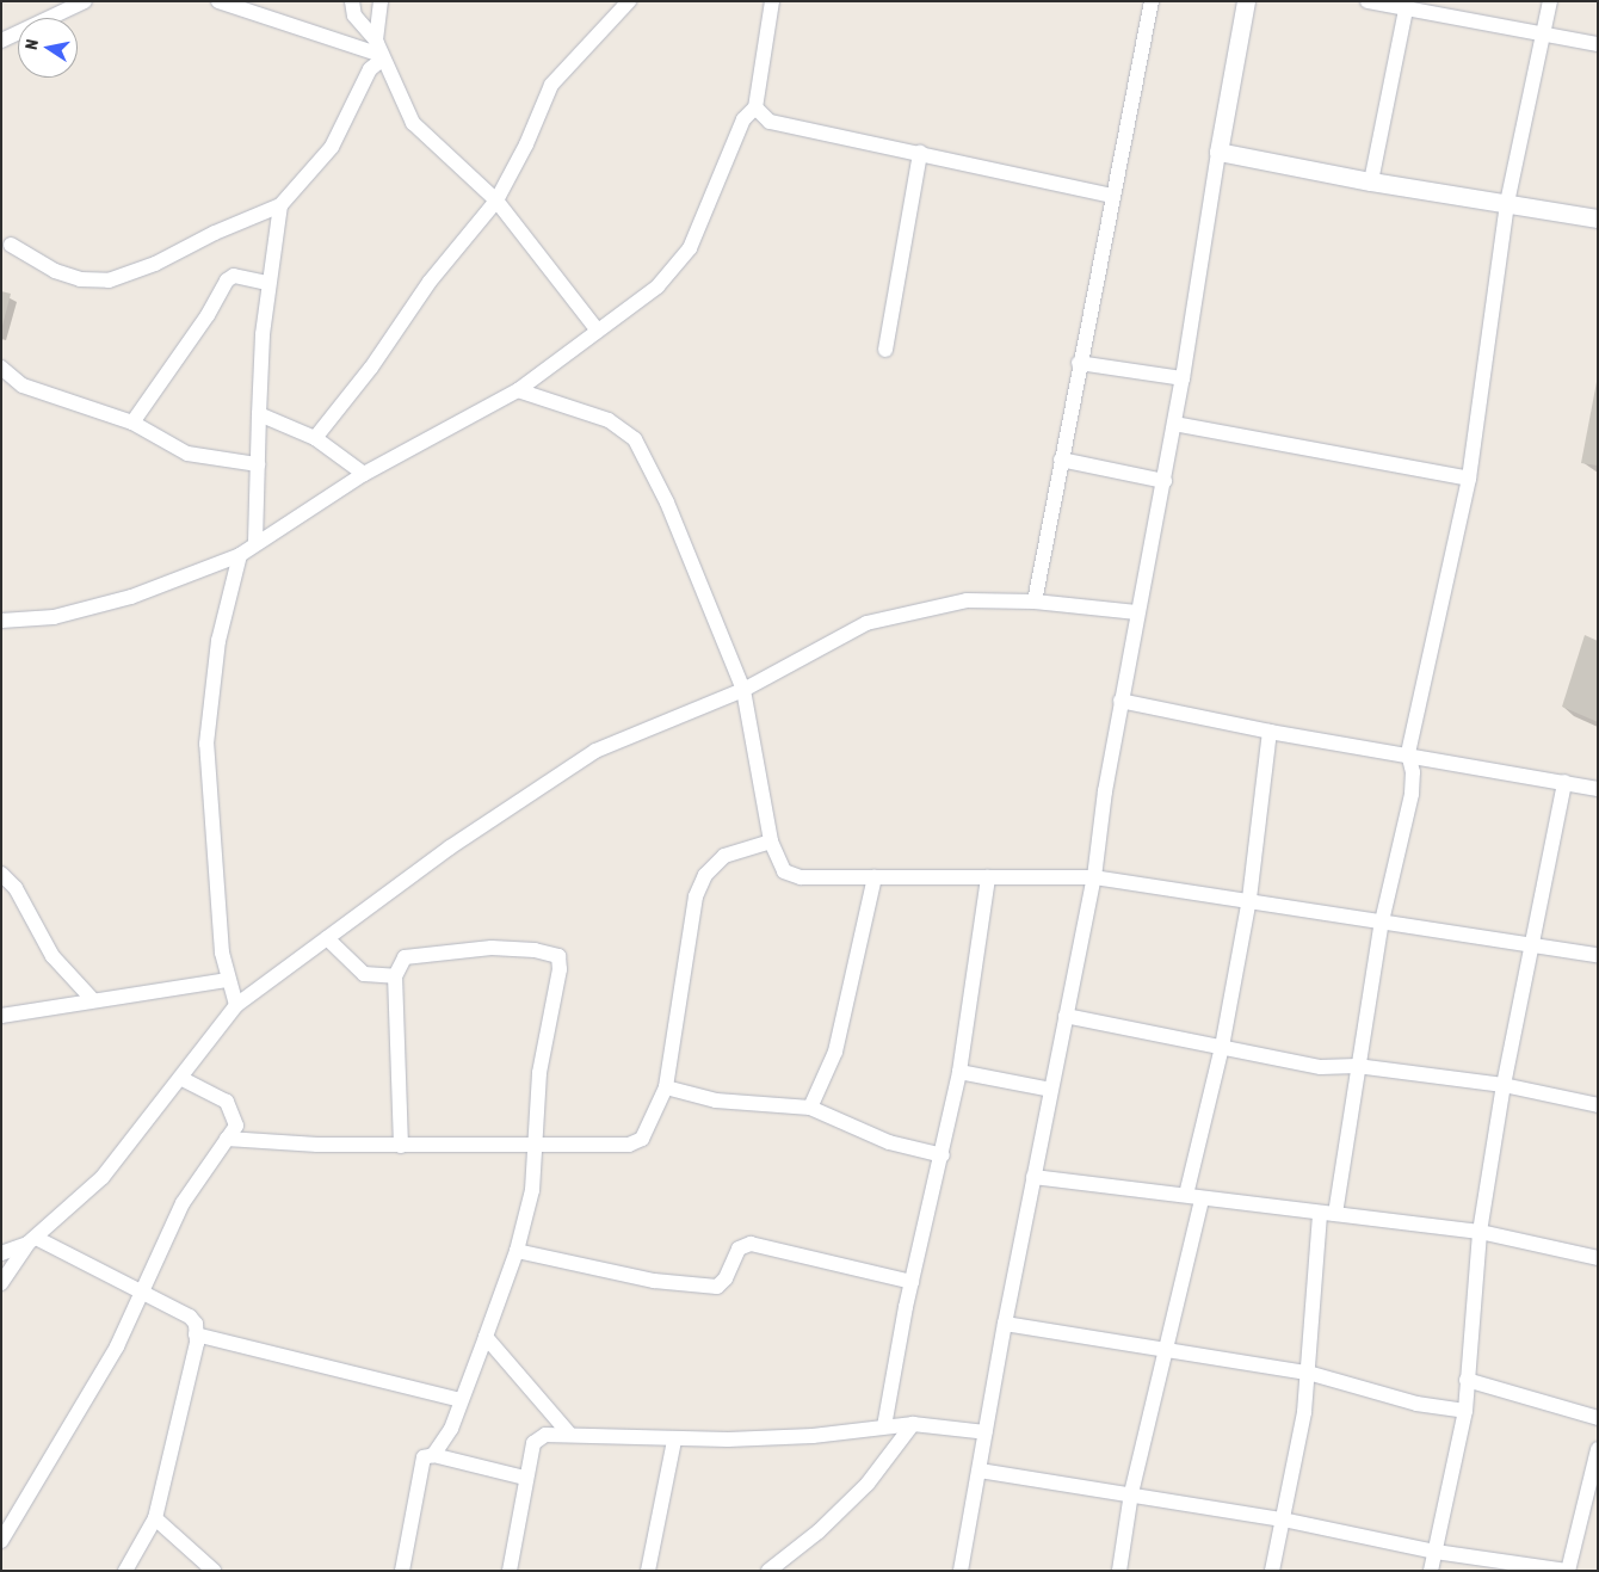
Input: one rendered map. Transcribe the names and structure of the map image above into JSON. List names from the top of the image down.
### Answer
{
  "north": "left"
}
